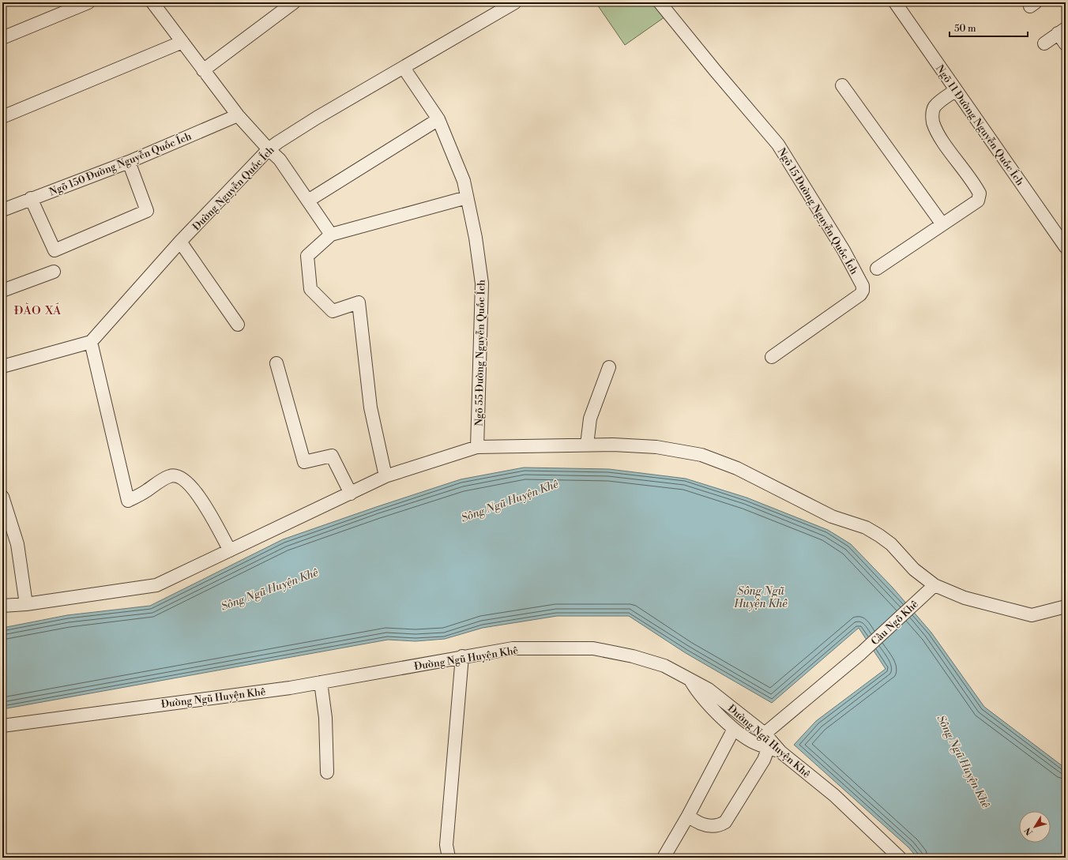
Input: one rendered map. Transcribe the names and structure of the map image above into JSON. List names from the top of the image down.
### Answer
{
  "streets": {
    "street": [
      "Ngõ 11 Đường Nguyễn Quốc Ích",
      "Ngõ 150 Đường Nguyễn Quốc Ích",
      "Đường Nguyễn Quốc Ích",
      "Ngõ 15 Đường Nguyễn Quốc Ích",
      "Ngõ 55 Đường Nguyễn Quốc Ích",
      "Cầu Ngô Khê",
      "Đường Ngũ Huyện Khê"
    ]
  },
  "crossings": [
    ["Đường Nguyễn Quốc Ích", "Ngõ 55 Đường Nguyễn Quốc Ích"],
    ["Cầu Ngô Khê", "Đường Ngũ Huyện Khê"]
  ],
  "districts": ["ĐÀO XÁ"],
  "water": ["Sông Ngũ Huyện Khê"],
  "scale_bar": "50 m",
  "north": "bottom left"
}
